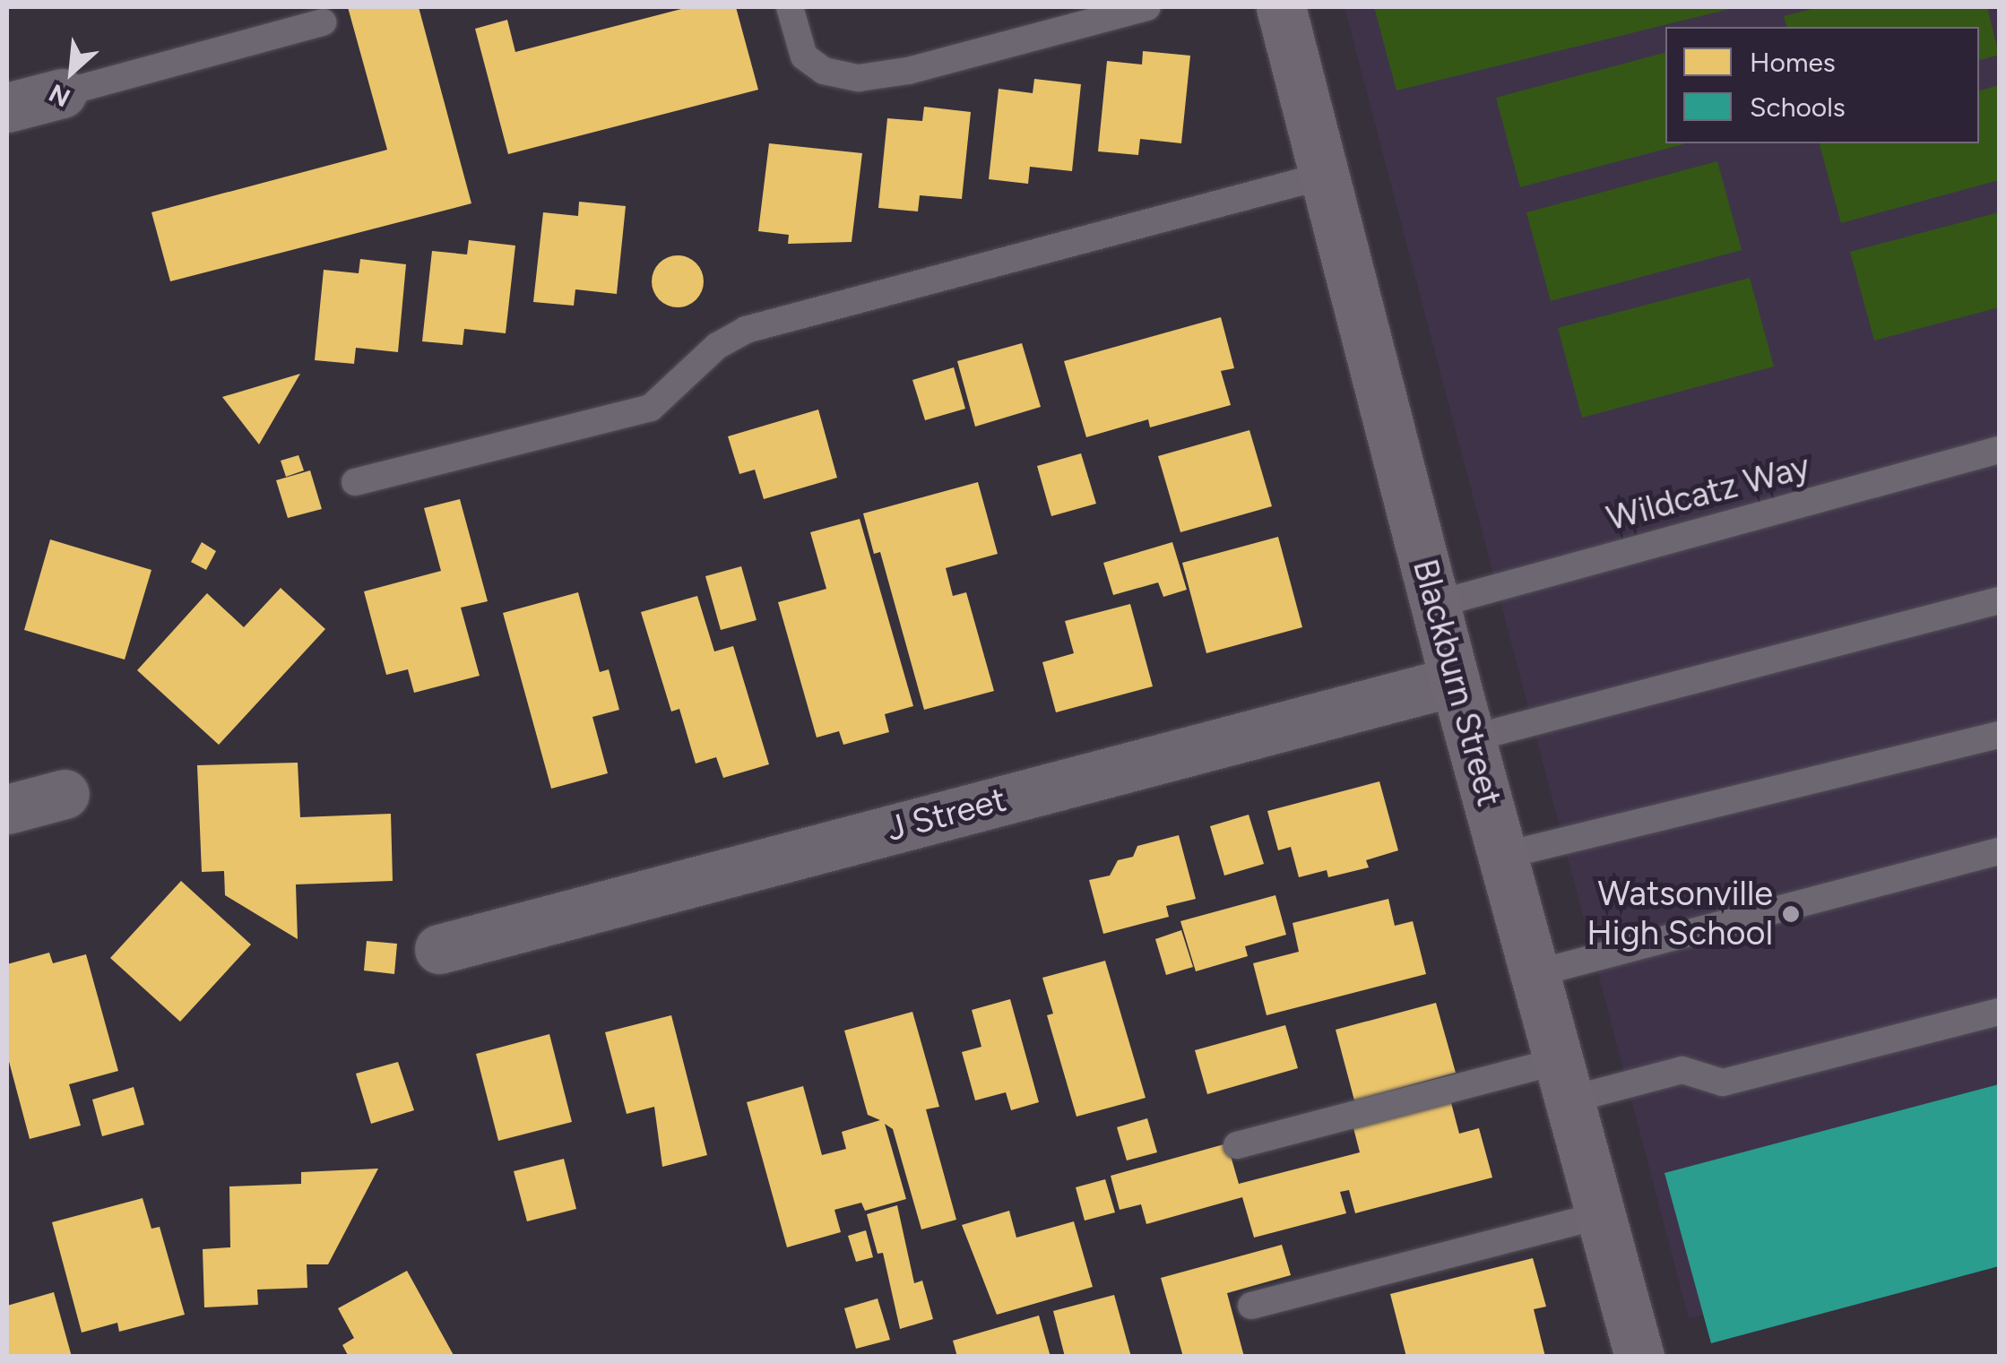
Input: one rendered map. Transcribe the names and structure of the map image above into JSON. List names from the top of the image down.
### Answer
{
  "streets": {
    "street": ["Blackburn Street", "J Street"],
    "lane": ["Wildcatz Way"]
  },
  "crossings": [
    ["Wildcatz Way", "Blackburn Street"],
    ["Blackburn Street", "J Street"]
  ],
  "places": ["Watsonville High School"],
  "legend": ["Homes", "Schools"],
  "north": "bottom left"
}
